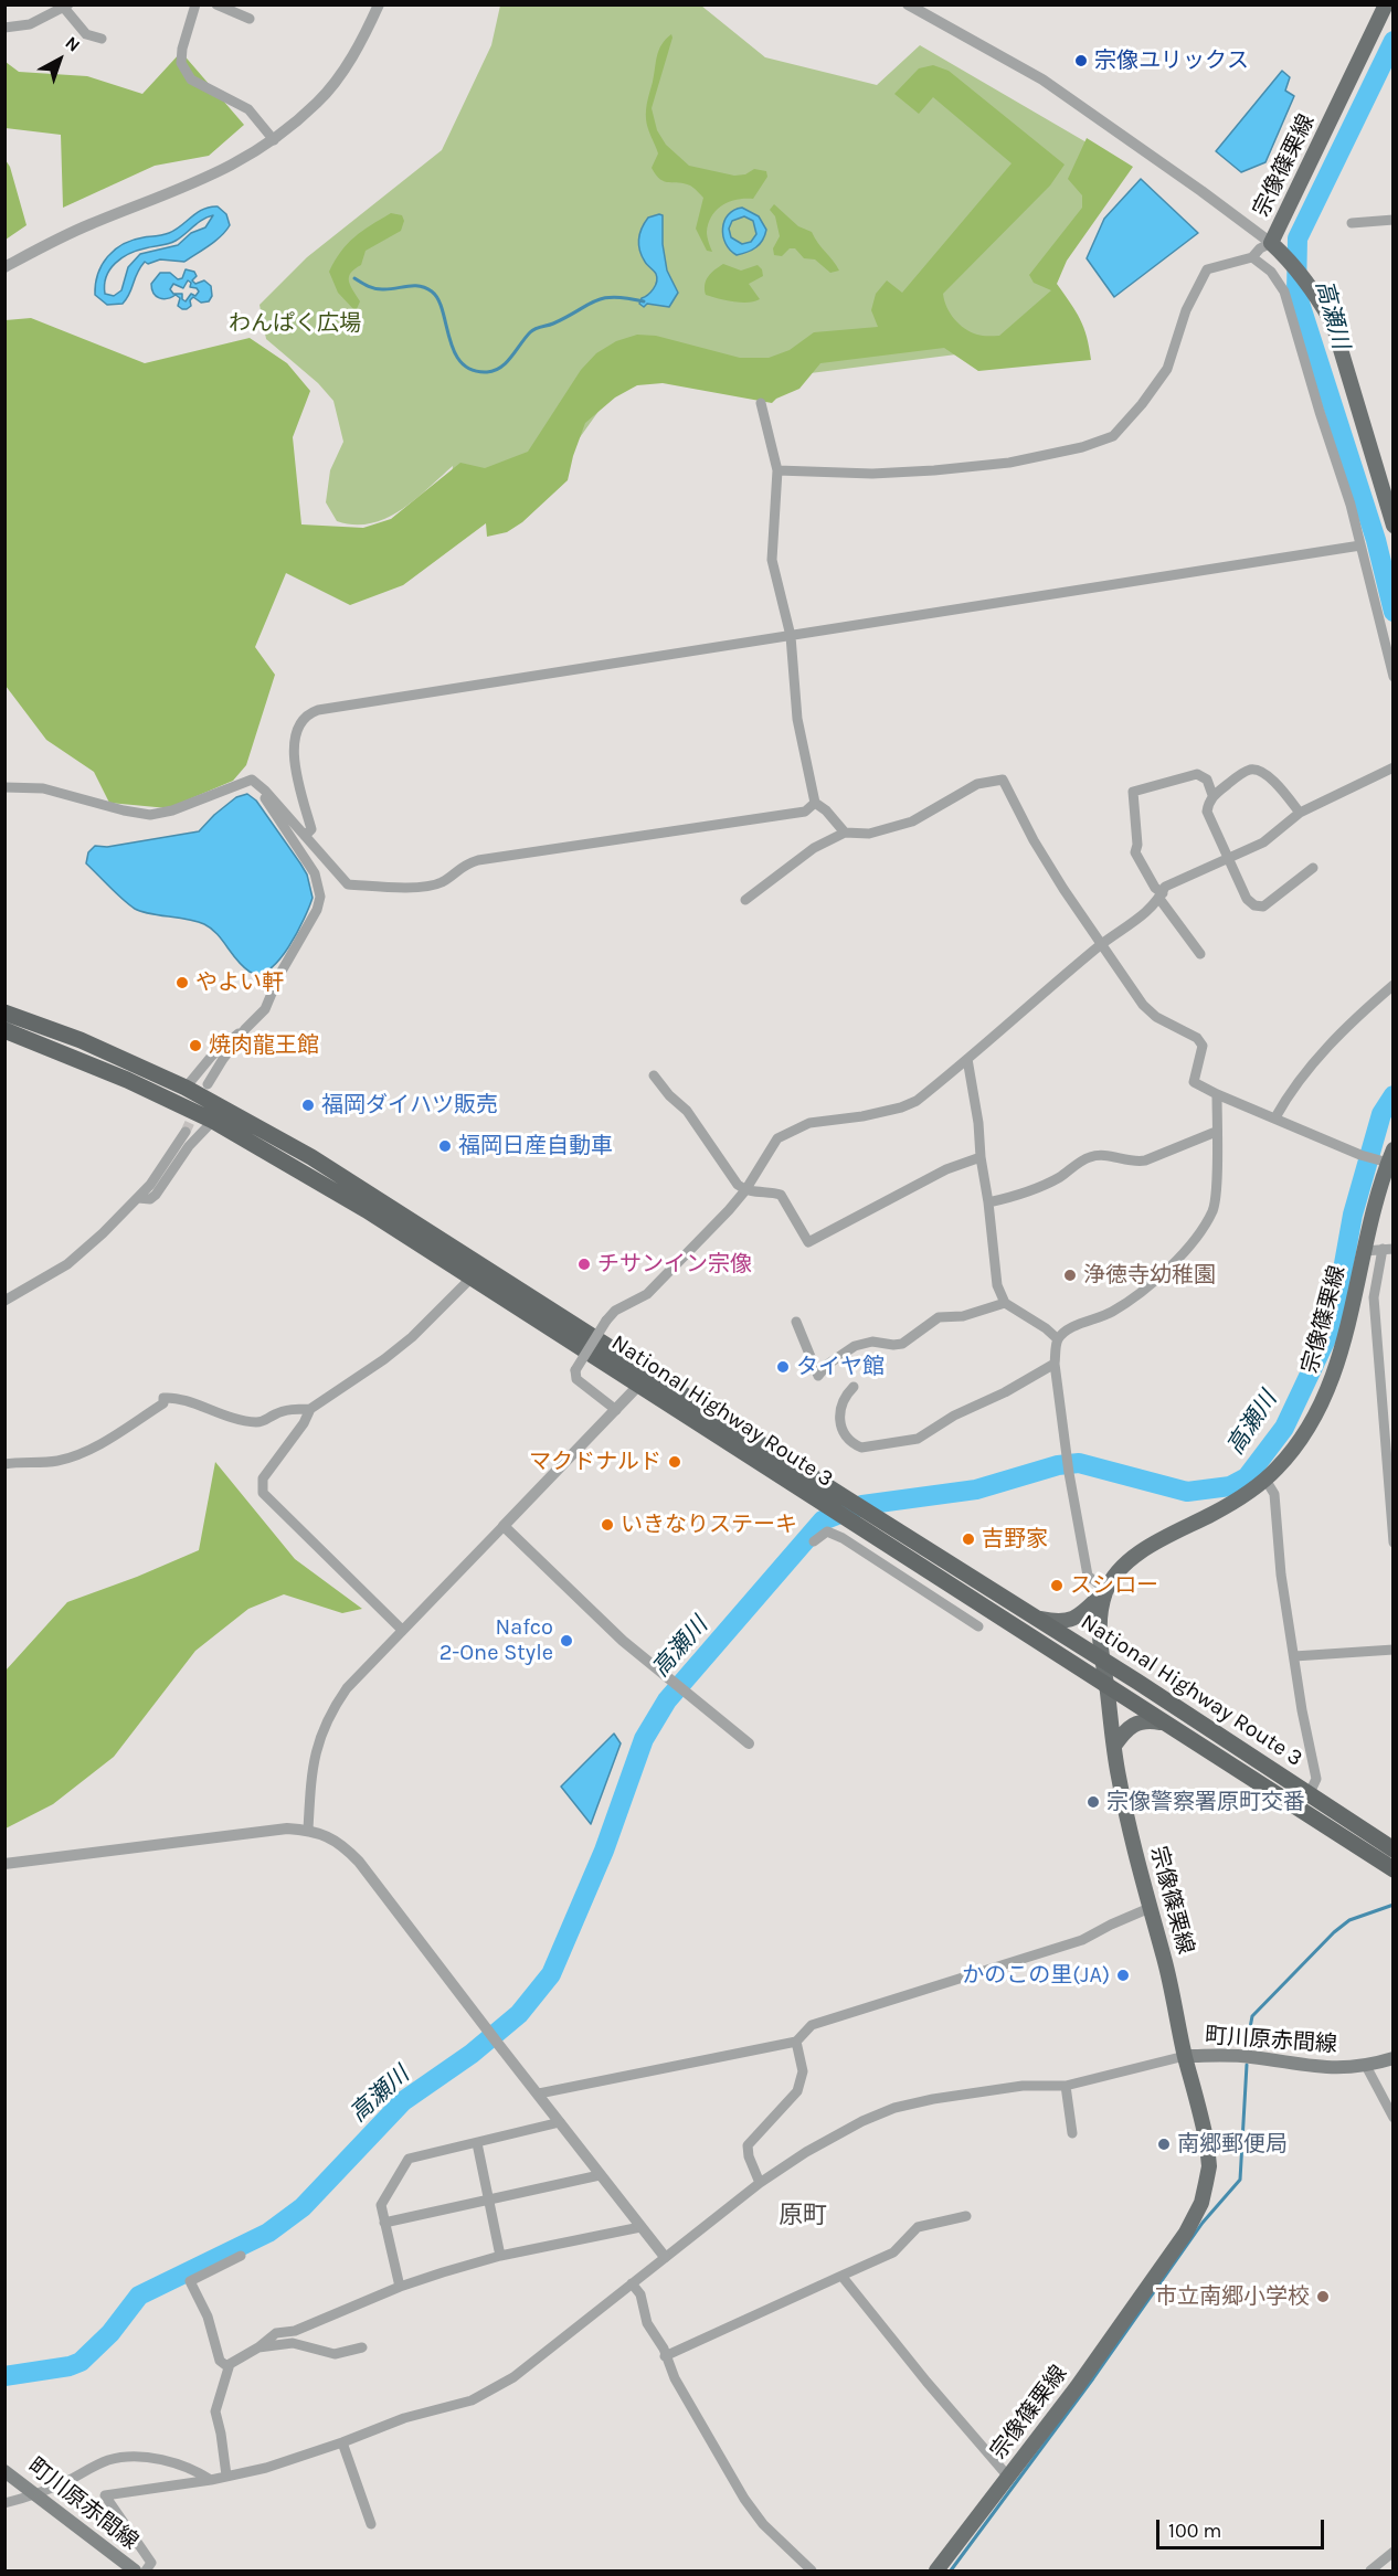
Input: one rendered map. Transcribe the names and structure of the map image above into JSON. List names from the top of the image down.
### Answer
{
  "streets": {
    "highway": ["National Highway Route 3"],
    "main road": ["宗像篠栗線", "町川原赤間線"]
  },
  "crossings": [
    ["宗像篠栗線", "National Highway Route 3"],
    ["宗像篠栗線", "町川原赤間線"]
  ],
  "districts": ["原町"],
  "water": ["高瀬川"],
  "parks": ["わんぱく広場"],
  "places": [
    "宗像ユリックス",
    "やよい軒",
    "焼肉龍王館",
    "福岡ダイハツ販売",
    "福岡日産自動車",
    "チサンイン宗像",
    "浄徳寺幼稚園",
    "タイヤ館",
    "マクドナルド",
    "いきなりステーキ",
    "吉野家",
    "スシロー",
    "Nafco 2-One Style",
    "宗像警察署原町交番",
    "かのこの里(JA)",
    "南郷郵便局",
    "市立南郷小学校"
  ],
  "scale_bar": "100 m",
  "north": "top right"
}
